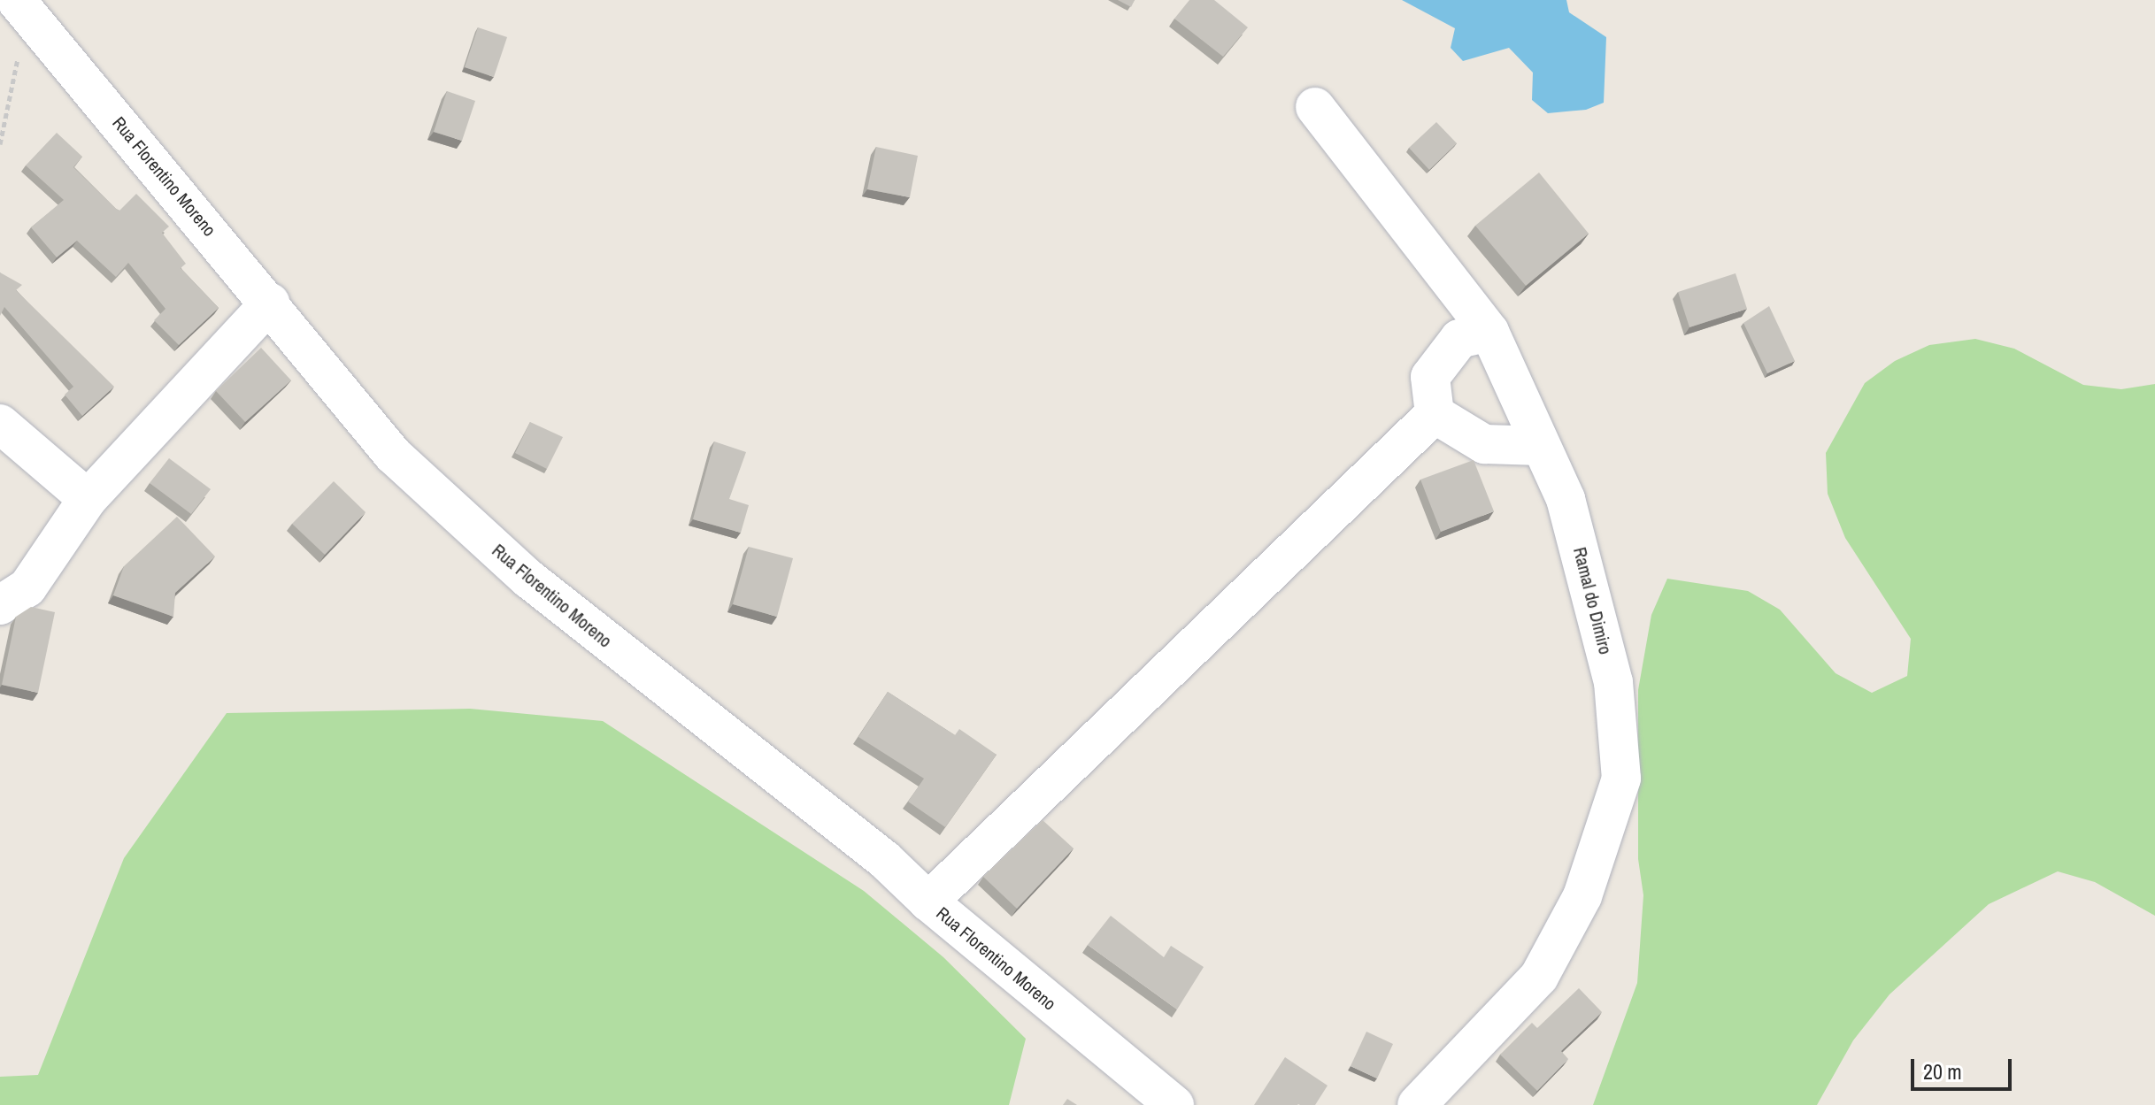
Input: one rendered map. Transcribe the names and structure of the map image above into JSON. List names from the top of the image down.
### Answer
{
  "streets": {
    "street": ["Rua Florentino Moreno", "Ramal do Dimiro"]
  },
  "scale_bar": "20 m"
}
